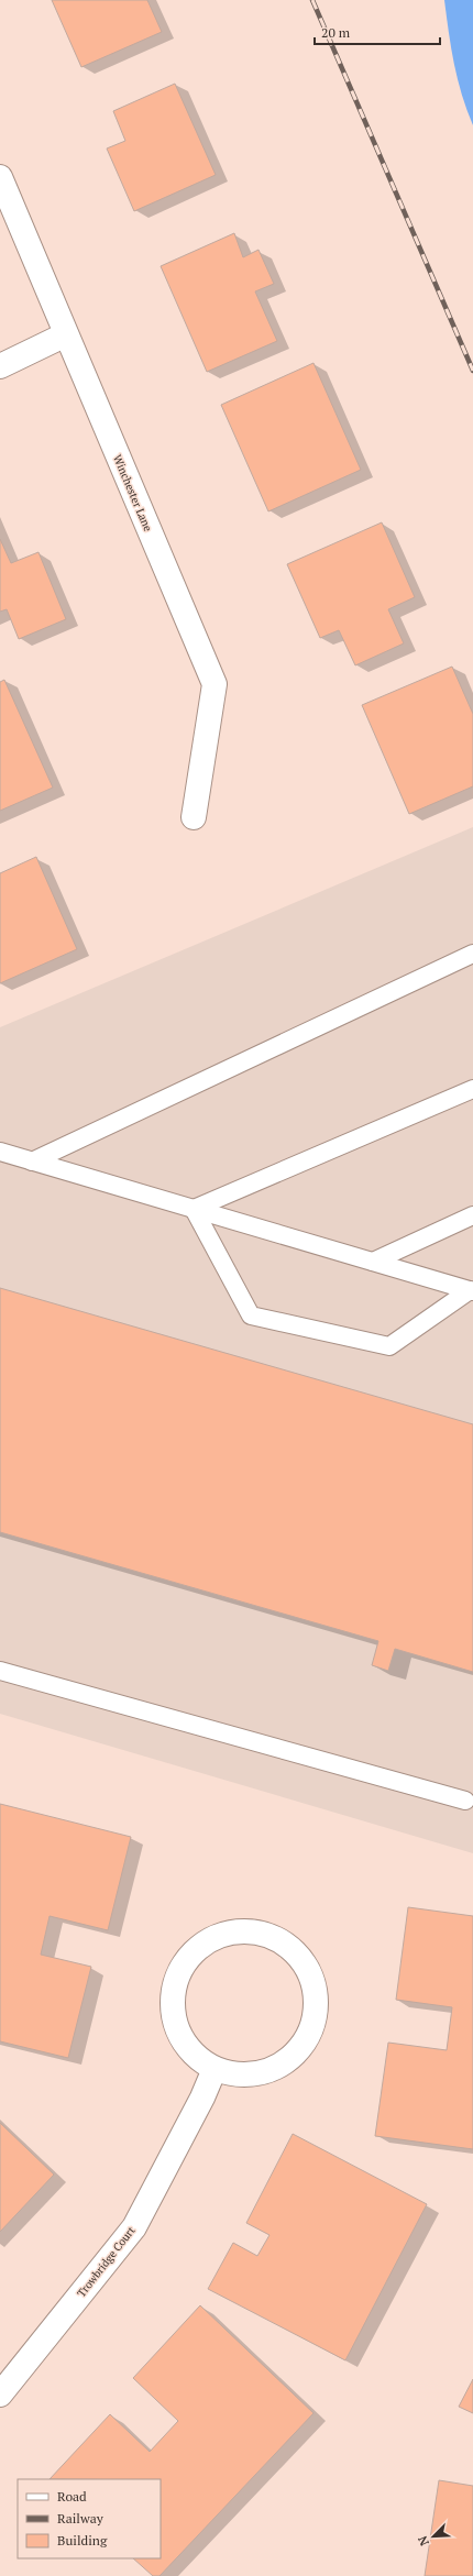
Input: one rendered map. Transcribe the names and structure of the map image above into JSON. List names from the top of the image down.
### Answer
{
  "streets": {
    "street": ["Winchester Lane", "Trowbridge Court"]
  },
  "legend": ["Road", "Railway", "Building"],
  "scale_bar": "20 m",
  "north": "bottom left"
}
